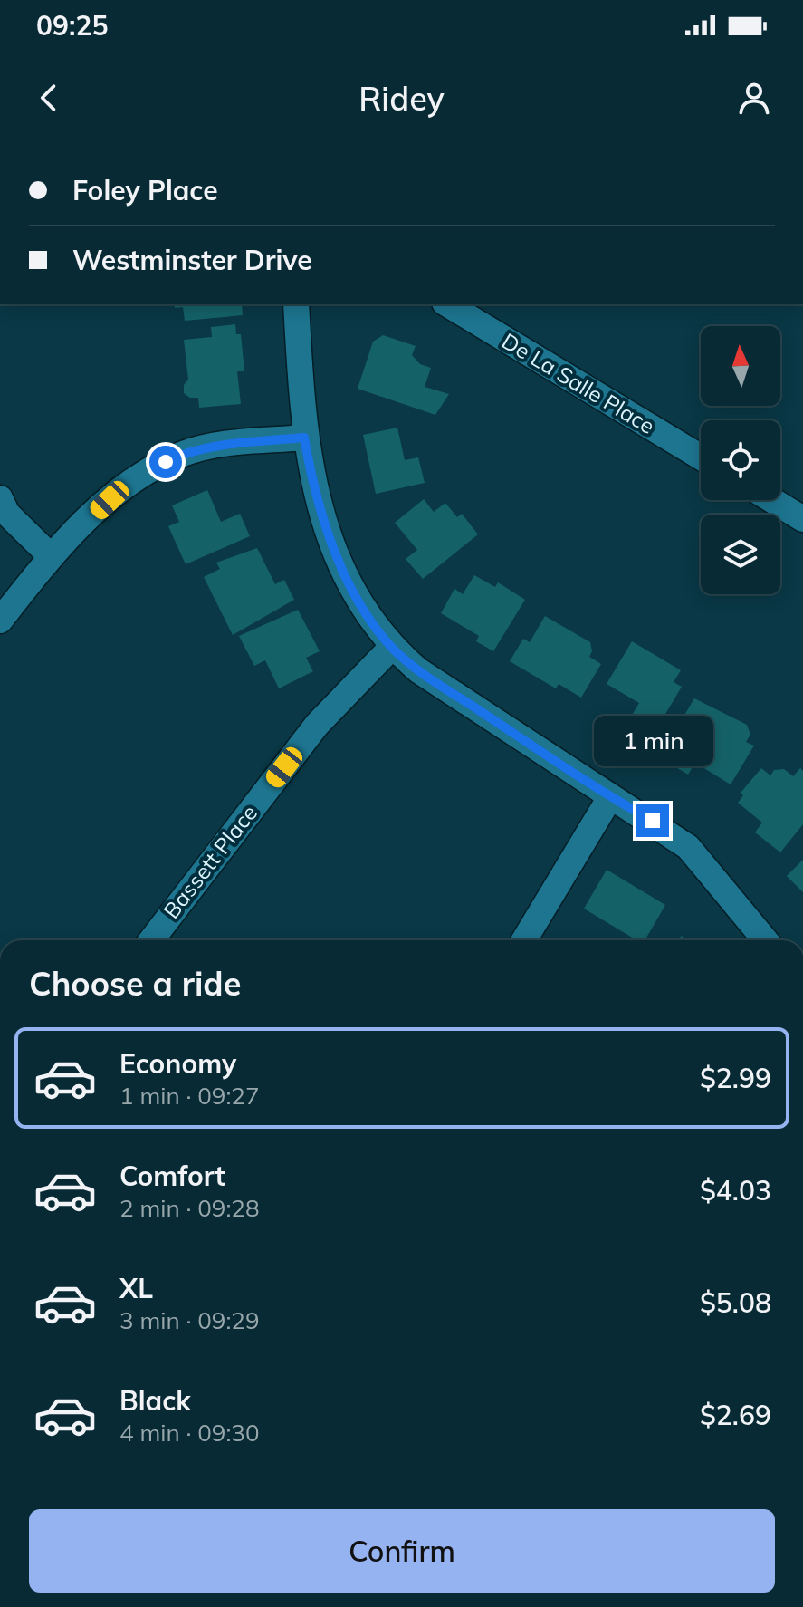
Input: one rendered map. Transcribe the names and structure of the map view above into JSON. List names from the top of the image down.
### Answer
{
  "streets": {
    "street": ["De La Salle Place", "Bassett Place"]
  },
  "north": "top",
  "page": {
    "status": "09:25",
    "header": "Ridey",
    "banner": ["Foley Place", "Westminster Drive"],
    "bubble": "1 min",
    "heading": "Choose a ride",
    "list": [
      {
        "name": "Economy",
        "note": "1 min · 09:27",
        "value": "$2.99"
      },
      {
        "name": "Comfort",
        "note": "2 min · 09:28",
        "value": "$4.03"
      },
      {
        "name": "XL",
        "note": "3 min · 09:29",
        "value": "$5.08"
      },
      {
        "name": "Black",
        "note": "4 min · 09:30",
        "value": "$2.69"
      }
    ],
    "buttons": "Confirm"
  }
}
